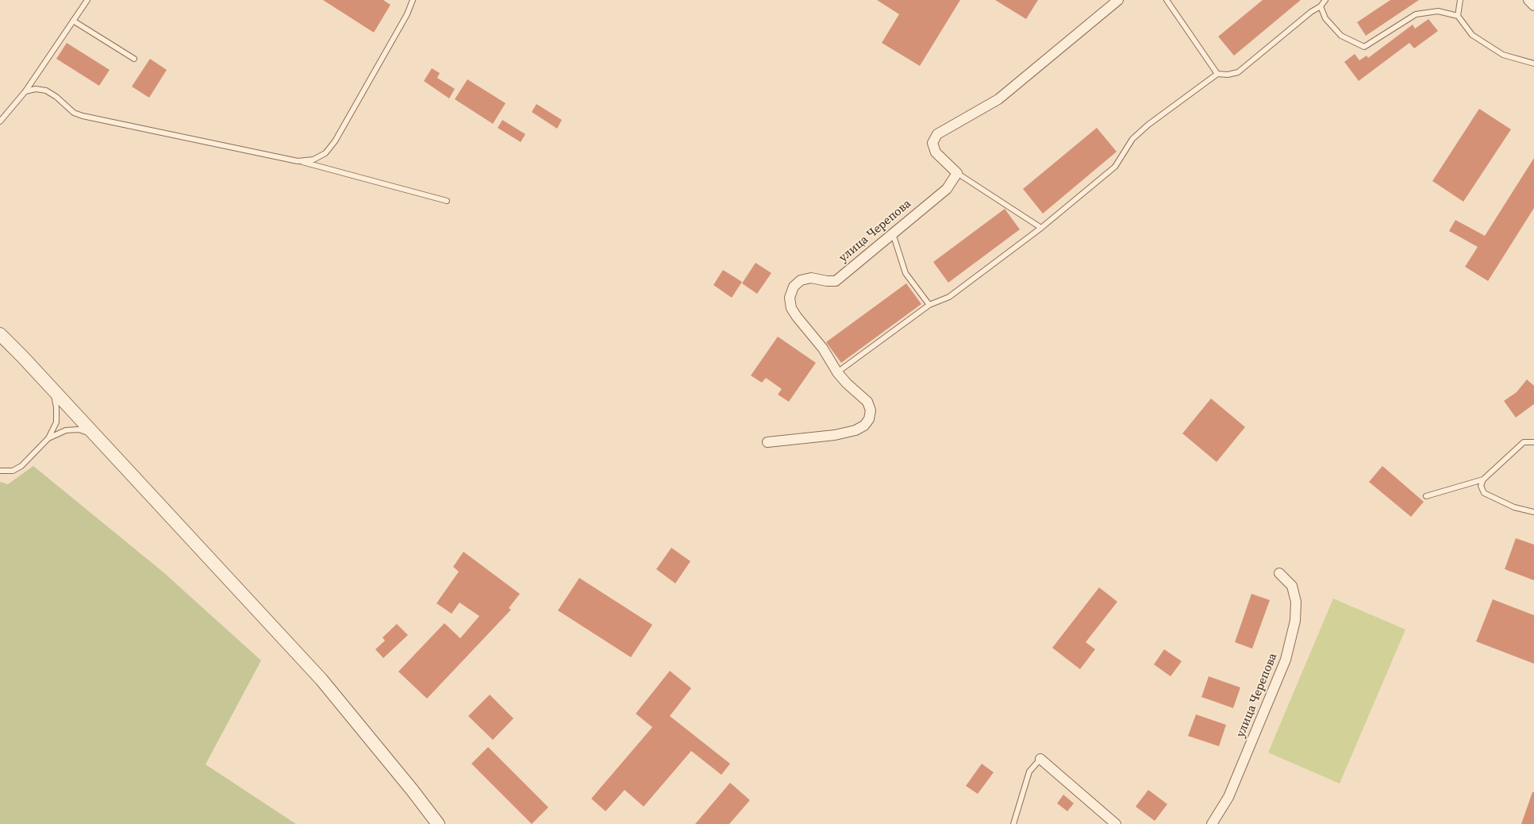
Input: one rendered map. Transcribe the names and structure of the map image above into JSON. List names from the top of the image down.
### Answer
{
  "streets": {
    "street": ["улица Черепова"]
  }
}
